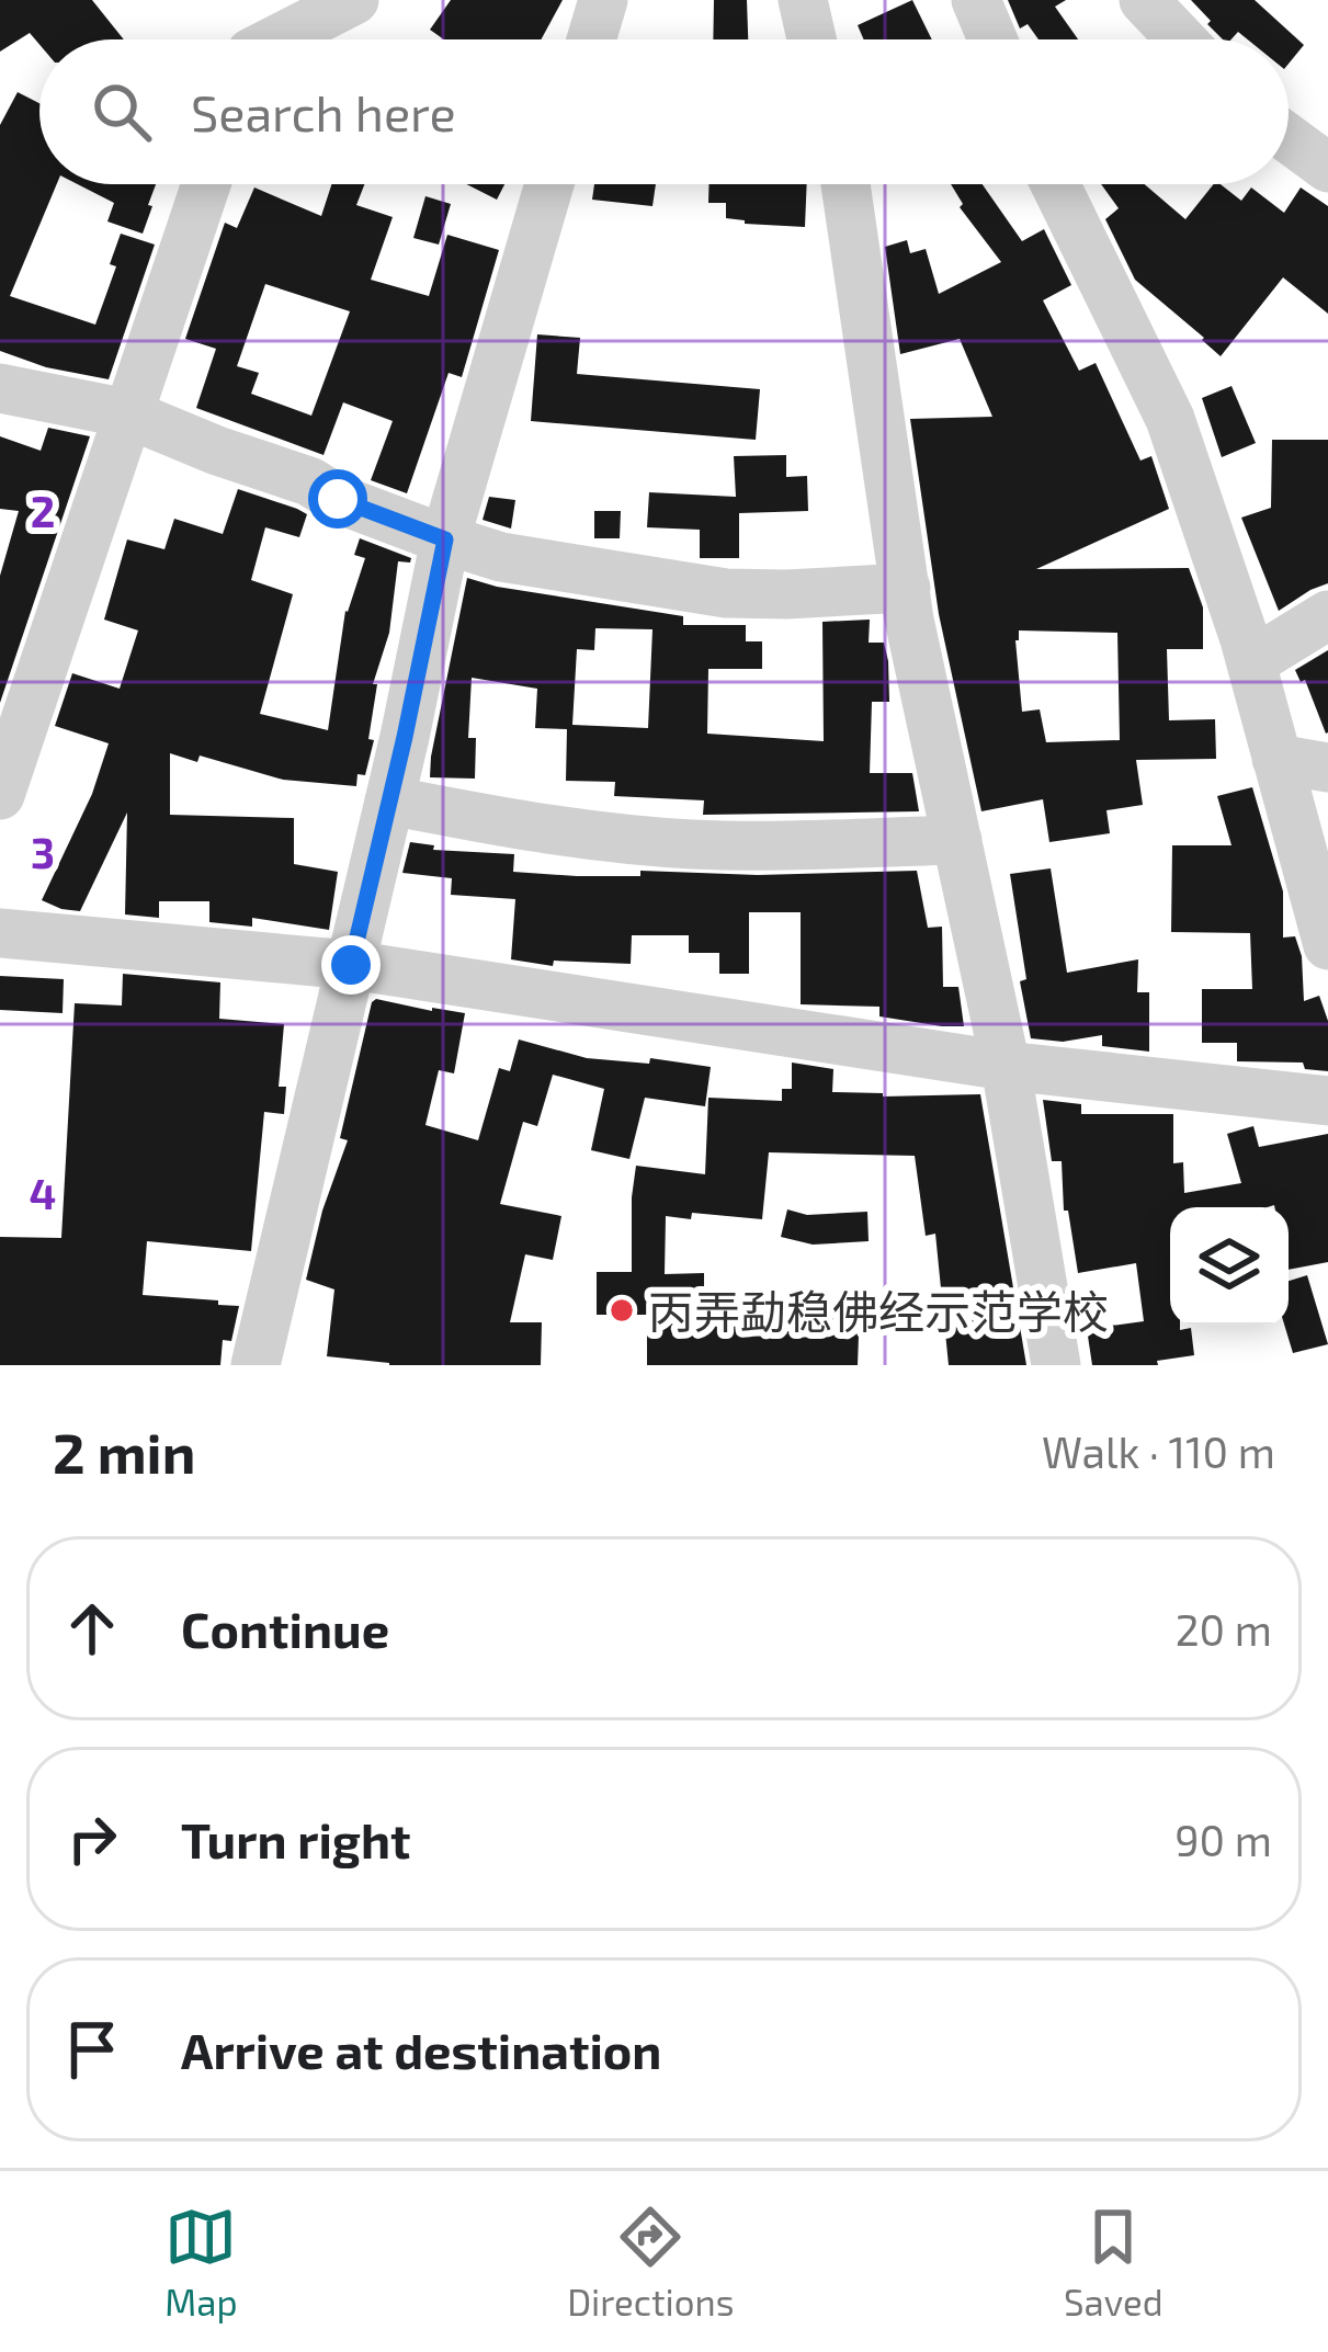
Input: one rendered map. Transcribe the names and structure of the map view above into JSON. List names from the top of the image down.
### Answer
{
  "places": ["丙弄勐稳佛经示范学校"],
  "page": {
    "search": "Search here",
    "heading": ["2 min", "Walk · 110 m"],
    "list": [
      ["Continue", "20 m"],
      ["Turn right", "90 m"],
      "Arrive at destination"
    ],
    "nav": ["Map", "Directions", "Saved"]
  },
  "grid": {
    "rows": ["2", "3", "4"]
  }
}
